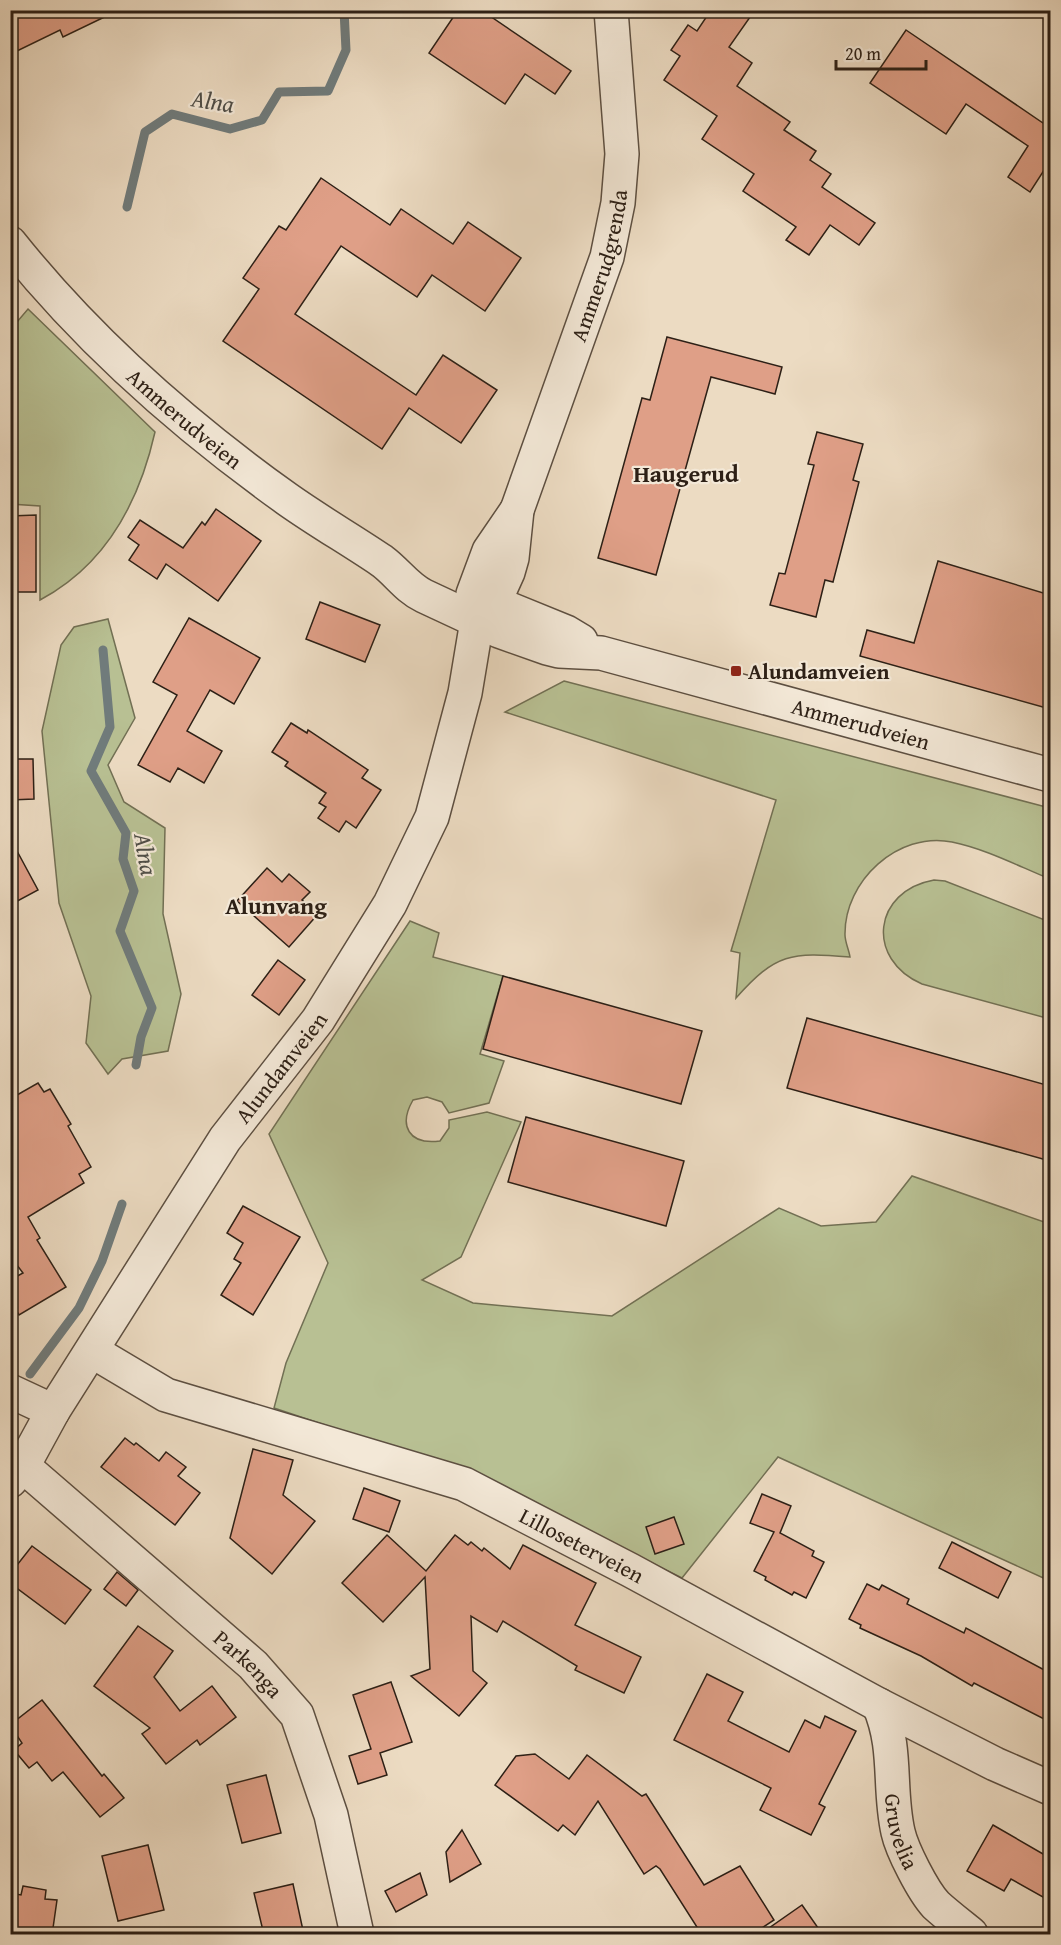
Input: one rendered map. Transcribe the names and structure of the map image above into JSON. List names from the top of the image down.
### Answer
{
  "streets": {
    "street": [
      "Ammerudgrenda",
      "Ammerudveien",
      "Alundamveien",
      "Lilloseterveien",
      "Parkenga",
      "Gruvelia"
    ]
  },
  "crossings": [
    ["Ammerudgrenda", "Alundamveien"],
    ["Ammerudveien", "Alundamveien"],
    ["Alundamveien", "Lilloseterveien"],
    ["Alundamveien", "Parkenga"],
    ["Lilloseterveien", "Gruvelia"]
  ],
  "districts": ["Haugerud", "Alunvang"],
  "water": ["Alna"],
  "places": {
    "transit": ["Alundamveien"]
  },
  "scale_bar": "20 m"
}
